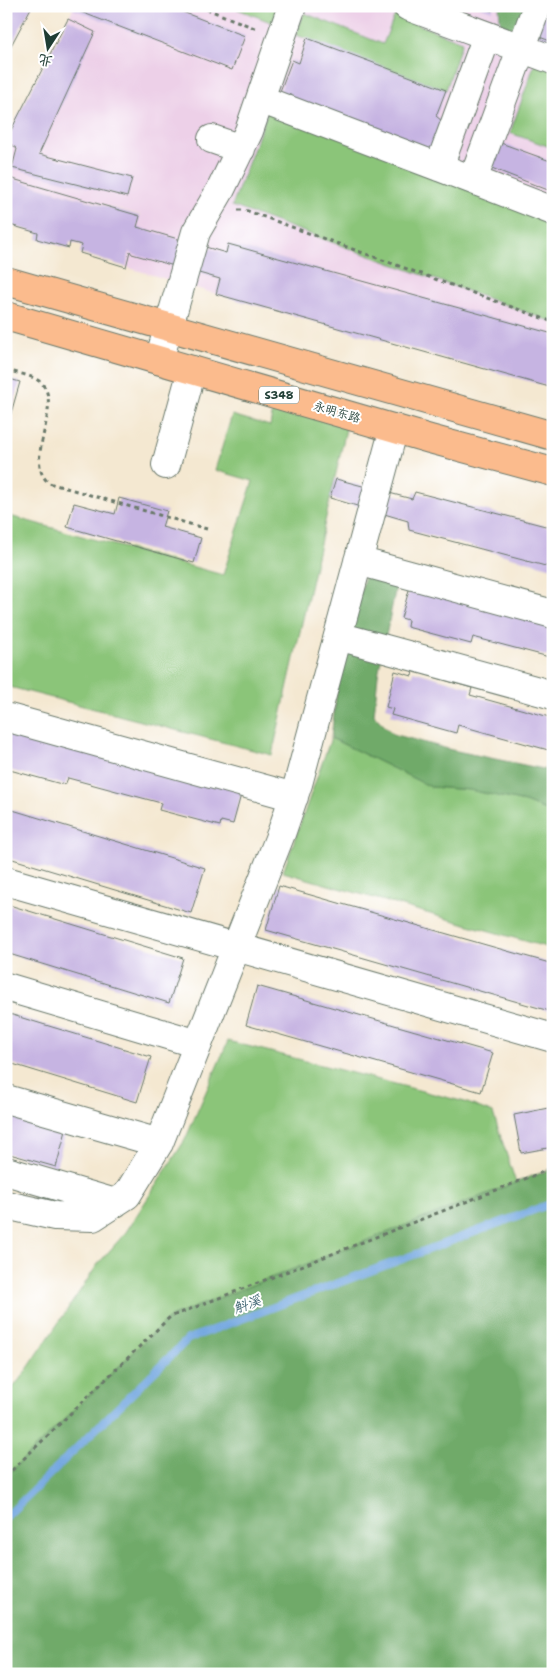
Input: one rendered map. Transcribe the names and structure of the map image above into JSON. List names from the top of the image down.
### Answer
{
  "streets": {
    "main road": ["S348", "永明东路"]
  },
  "water": ["斛溪"],
  "north": "bottom"
}
